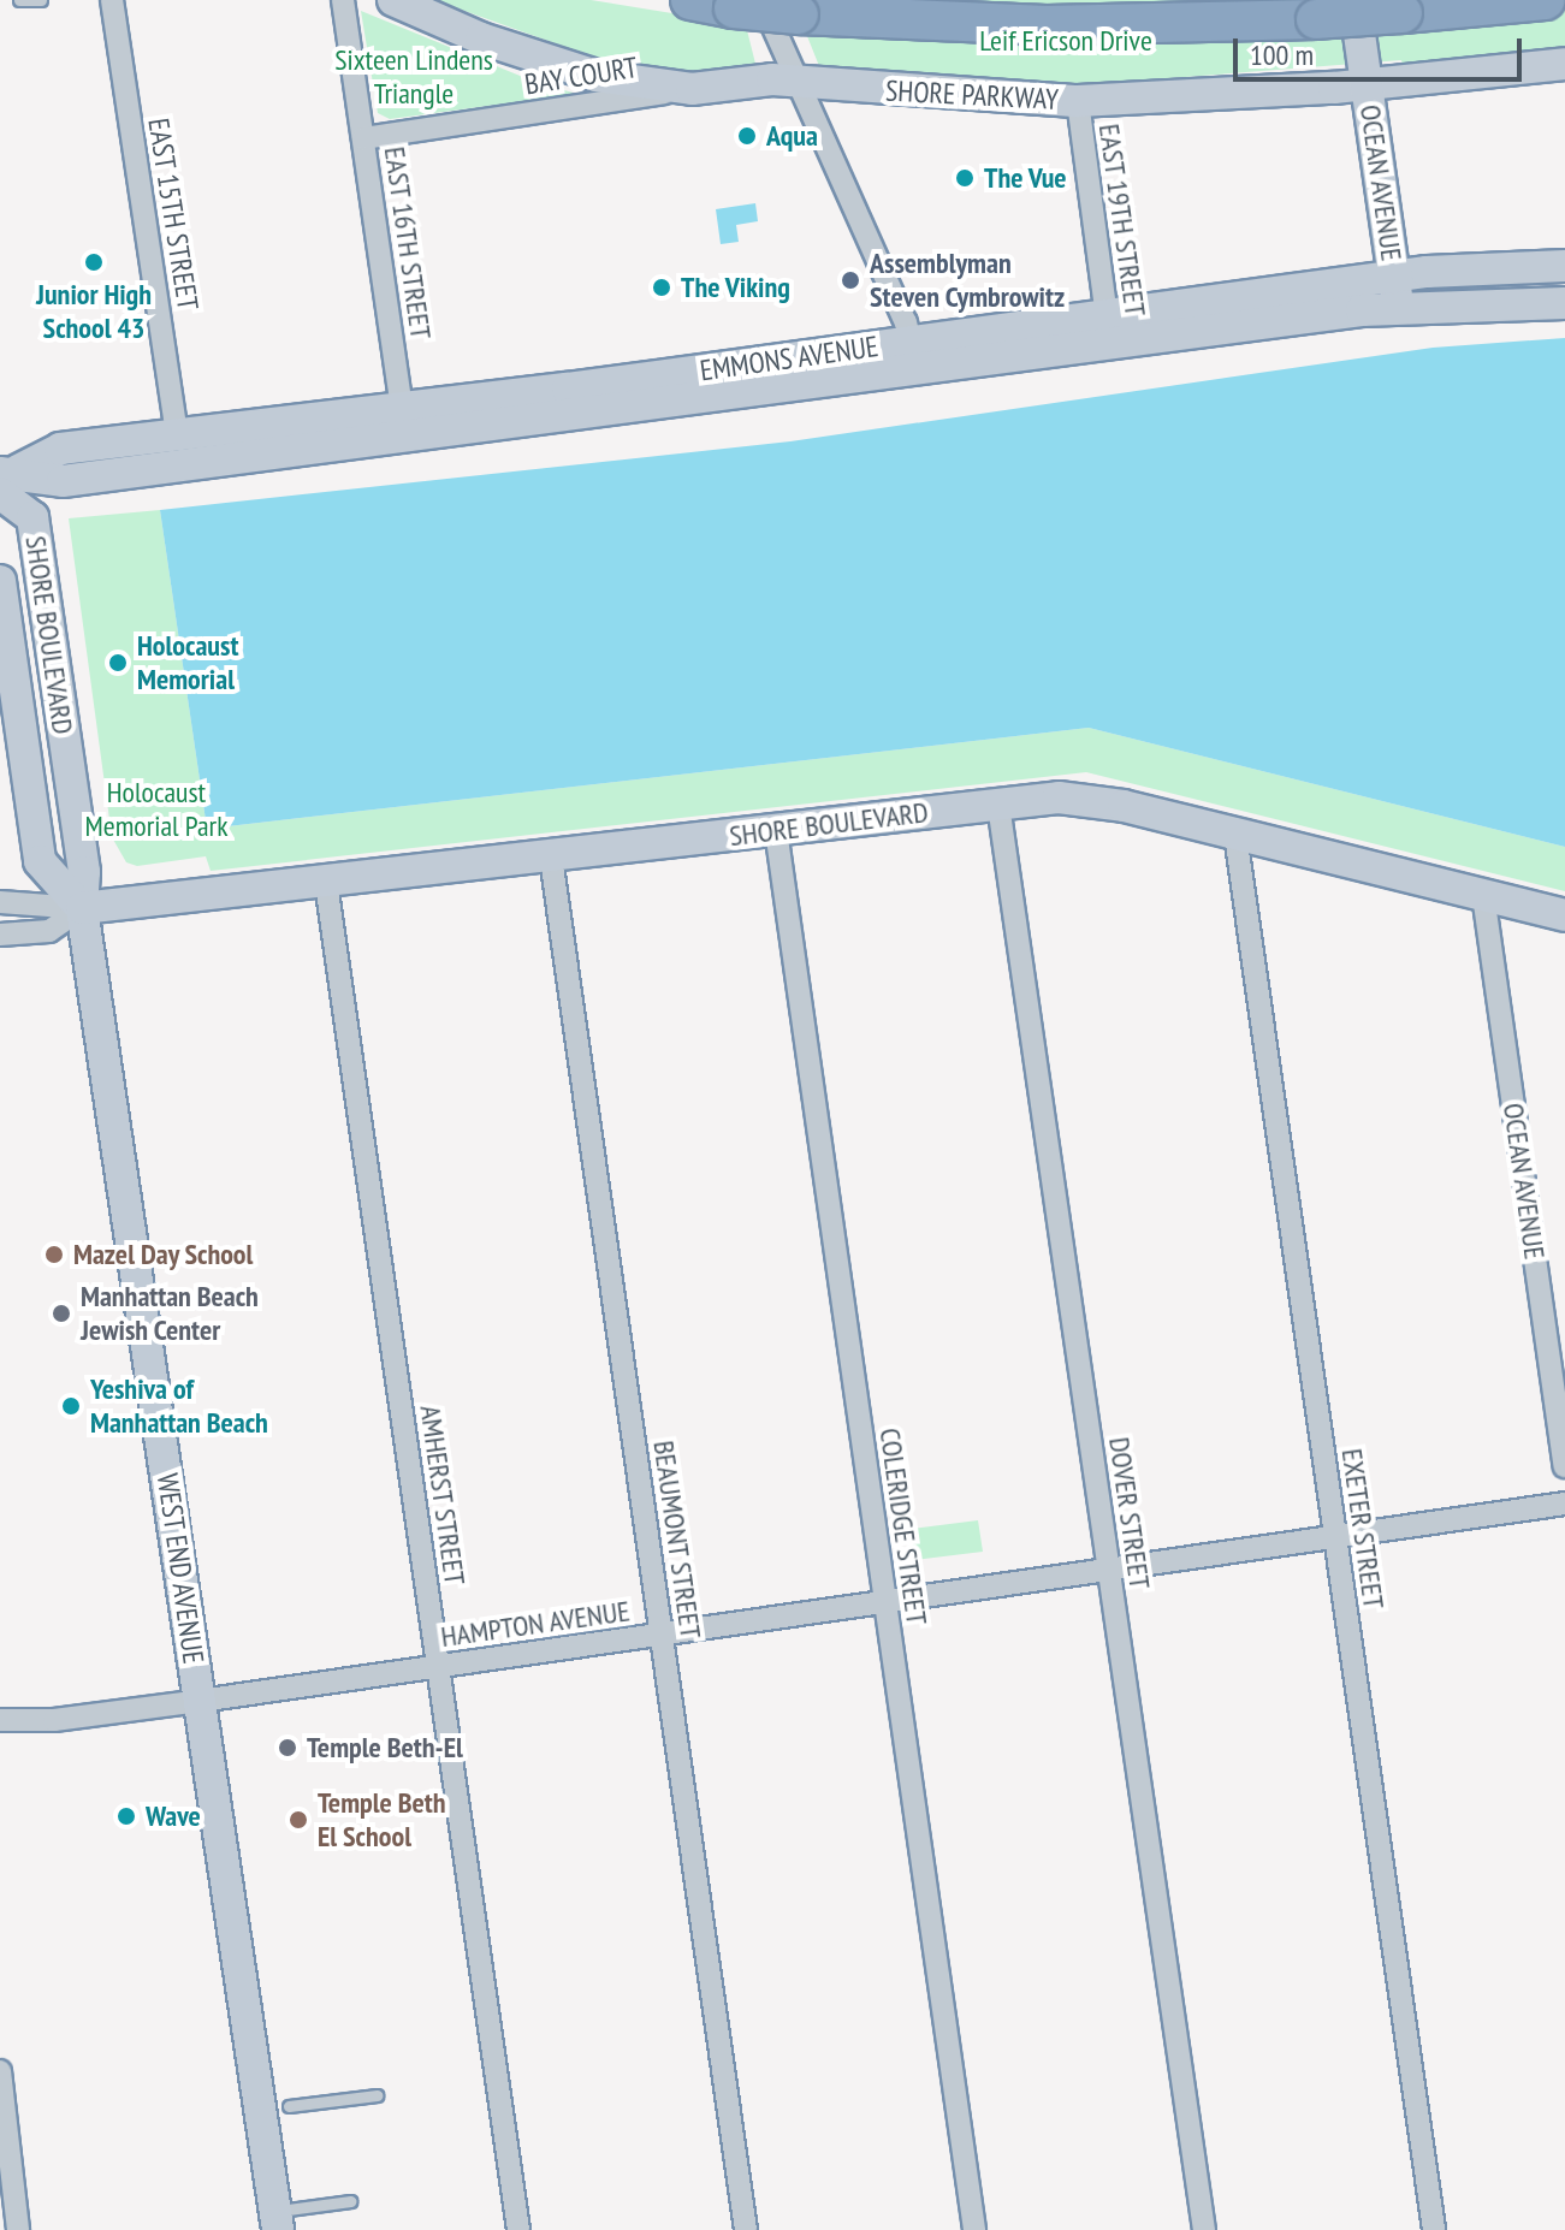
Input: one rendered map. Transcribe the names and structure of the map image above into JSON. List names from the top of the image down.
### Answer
{
  "streets": {
    "main road": [
      "SHORE PARKWAY",
      "OCEAN AVENUE",
      "EMMONS AVENUE",
      "SHORE BOULEVARD",
      "WEST END AVENUE"
    ],
    "street": [
      "BAY COURT",
      "EAST 15TH STREET",
      "EAST 19TH STREET",
      "EAST 16TH STREET",
      "AMHERST STREET",
      "DOVER STREET",
      "COLERIDGE STREET",
      "EXETER STREET",
      "BEAUMONT STREET",
      "HAMPTON AVENUE"
    ]
  },
  "crossings": [
    ["BAY COURT", "SHORE PARKWAY"],
    ["BAY COURT", "EAST 16TH STREET"],
    ["SHORE PARKWAY", "OCEAN AVENUE"],
    ["SHORE PARKWAY", "EAST 19TH STREET"],
    ["OCEAN AVENUE", "EMMONS AVENUE"],
    ["OCEAN AVENUE", "SHORE BOULEVARD"],
    ["EAST 15TH STREET", "EMMONS AVENUE"],
    ["EAST 19TH STREET", "EMMONS AVENUE"],
    ["EAST 16TH STREET", "EMMONS AVENUE"],
    ["EMMONS AVENUE", "SHORE BOULEVARD"],
    ["SHORE BOULEVARD", "AMHERST STREET"],
    ["SHORE BOULEVARD", "DOVER STREET"],
    ["SHORE BOULEVARD", "COLERIDGE STREET"],
    ["SHORE BOULEVARD", "EXETER STREET"],
    ["SHORE BOULEVARD", "BEAUMONT STREET"],
    ["SHORE BOULEVARD", "WEST END AVENUE"],
    ["AMHERST STREET", "HAMPTON AVENUE"],
    ["DOVER STREET", "HAMPTON AVENUE"],
    ["COLERIDGE STREET", "HAMPTON AVENUE"],
    ["EXETER STREET", "HAMPTON AVENUE"],
    ["BEAUMONT STREET", "HAMPTON AVENUE"],
    ["WEST END AVENUE", "HAMPTON AVENUE"]
  ],
  "parks": ["Leif Ericson Drive", "Sixteen Lindens Triangle", "Holocaust Memorial Park"],
  "places": [
    "Aqua",
    "The Vue",
    "Junior High School 43",
    "Assemblyman Steven Cymbrowitz",
    "The Viking",
    "Holocaust Memorial",
    "Mazel Day School",
    "Manhattan Beach Jewish Center",
    "Yeshiva of Manhattan Beach",
    "Temple Beth-El",
    "Wave",
    "Temple Beth El School"
  ],
  "scale_bar": "100 m"
}
